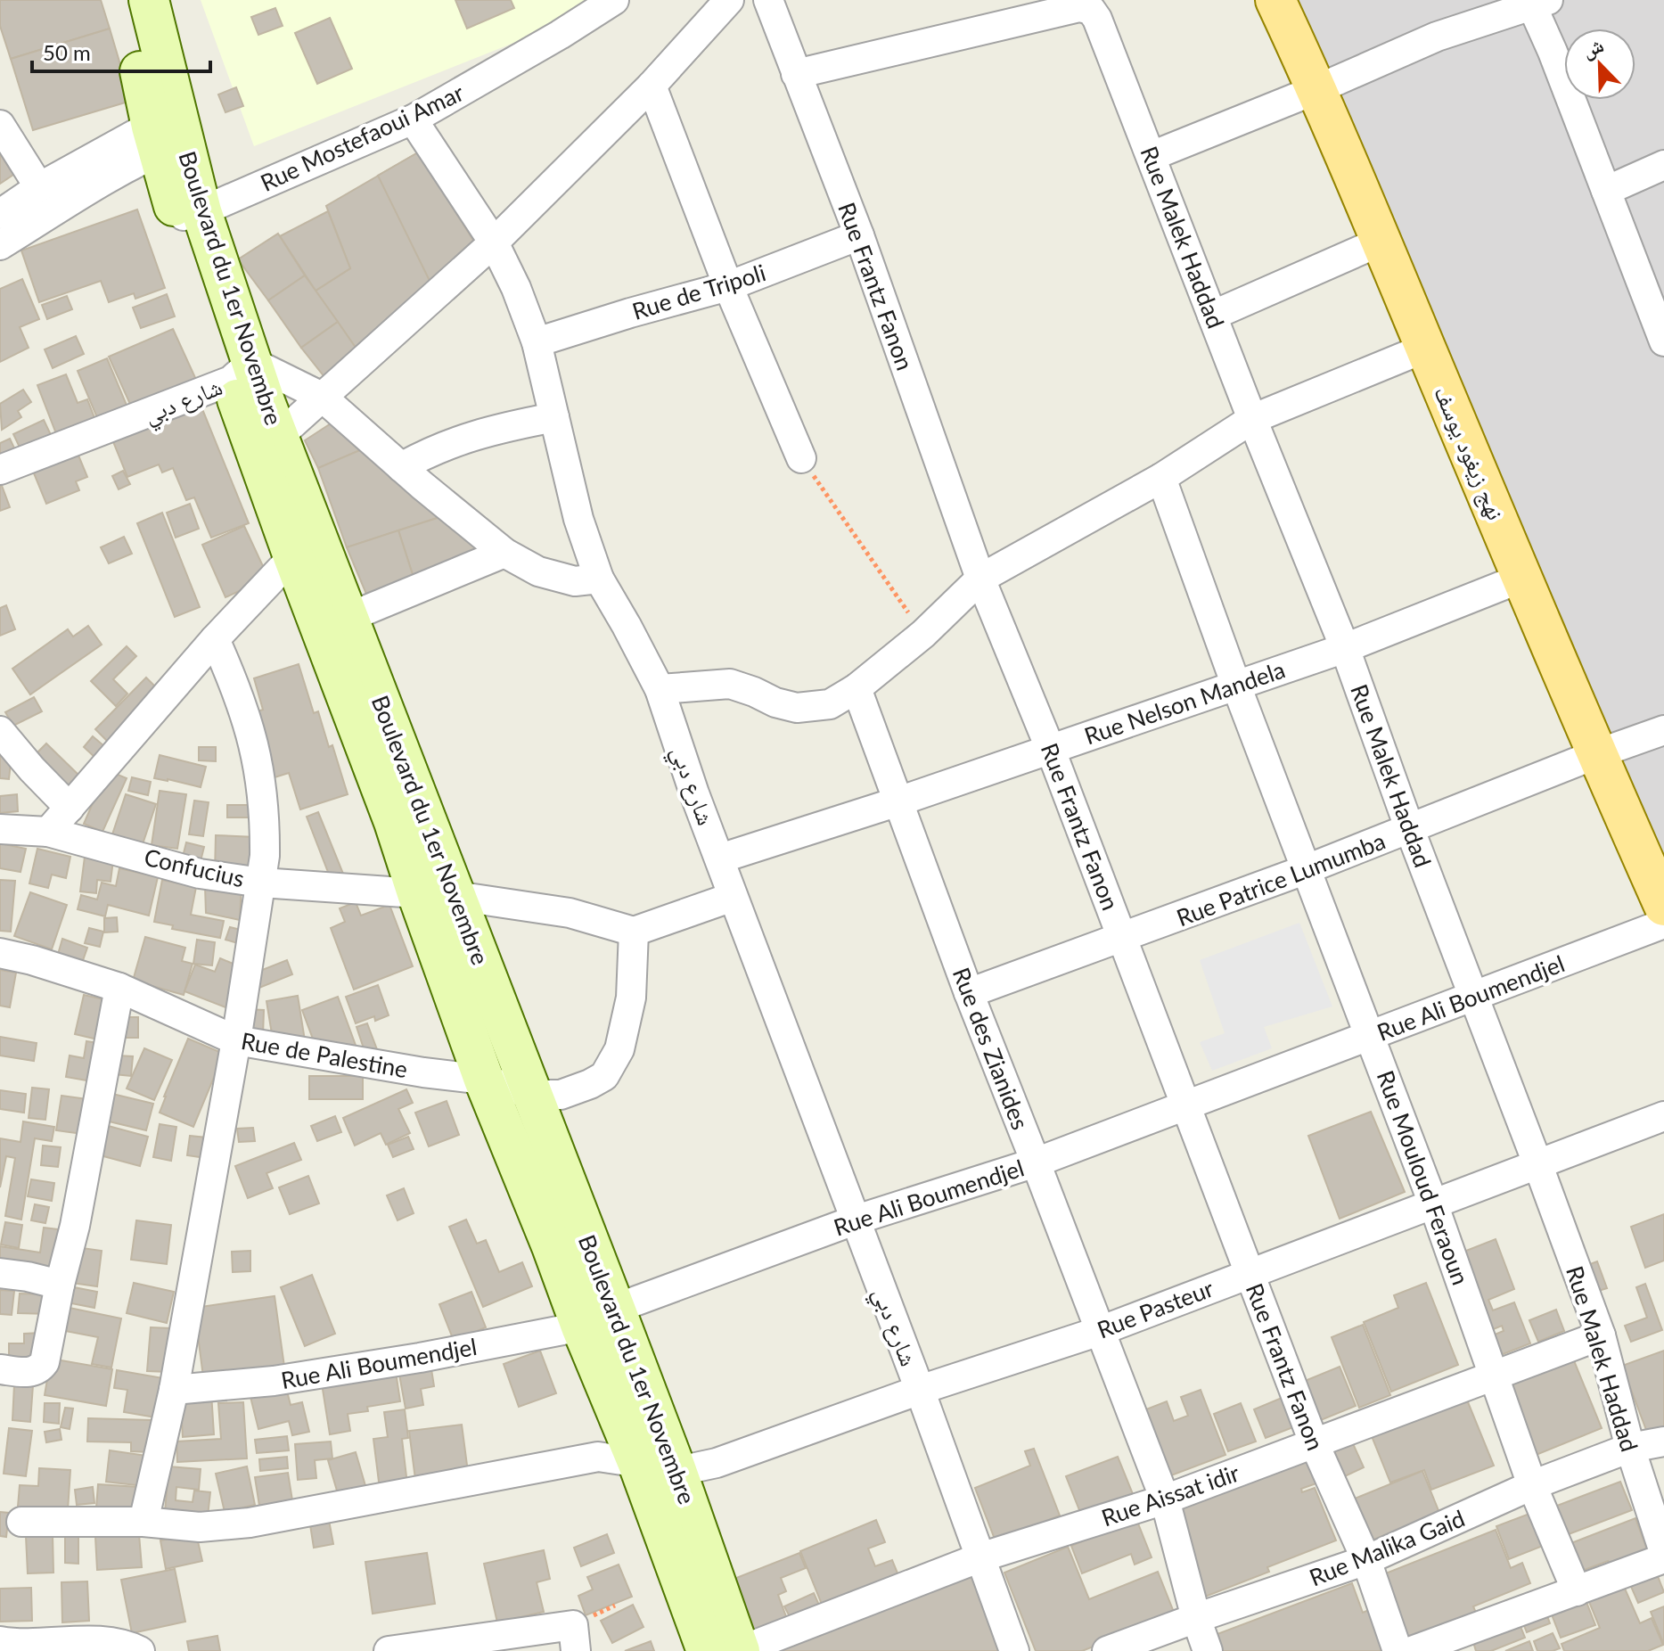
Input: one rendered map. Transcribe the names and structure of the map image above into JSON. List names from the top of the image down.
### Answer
{
  "streets": {
    "main road": ["Boulevard du 1er Novembre", "نهج زيغود يوسف"],
    "street": [
      "Rue Mostefaoui Amar",
      "Rue Malek Haddad",
      "Rue Frantz Fanon",
      "Rue de Tripoli",
      "شارع دبي",
      "Rue Nelson Mandela",
      "Confucius",
      "Rue Patrice Lumumba",
      "Rue Ali Boumendjel",
      "Rue des Zianides",
      "Rue de Palestine",
      "Rue Mouloud Feraoun",
      "Rue Pasteur",
      "Rue Aissat idir",
      "Rue Malika Gaid"
    ]
  },
  "crossings": [
    ["Rue Mostefaoui Amar", "Boulevard du 1er Novembre"],
    ["Rue Mostefaoui Amar", "شارع دبي"],
    ["Rue Malek Haddad", "Rue Nelson Mandela"],
    ["Rue Malek Haddad", "Rue Patrice Lumumba"],
    ["Rue Malek Haddad", "Rue Ali Boumendjel"],
    ["Rue Malek Haddad", "Rue Pasteur"],
    ["Rue Malek Haddad", "Rue Aissat idir"],
    ["Rue Malek Haddad", "Rue Malika Gaid"],
    ["Rue Frantz Fanon", "Rue de Tripoli"],
    ["Rue Frantz Fanon", "Rue Nelson Mandela"],
    ["Rue Frantz Fanon", "Rue Patrice Lumumba"],
    ["Rue Frantz Fanon", "Rue Ali Boumendjel"],
    ["Rue Frantz Fanon", "Rue Pasteur"],
    ["Rue Frantz Fanon", "Rue Aissat idir"],
    ["Rue Frantz Fanon", "Rue Malika Gaid"],
    ["Boulevard du 1er Novembre", "شارع دبي"],
    ["Boulevard du 1er Novembre", "Confucius"],
    ["Boulevard du 1er Novembre", "Rue Ali Boumendjel"],
    ["Boulevard du 1er Novembre", "Rue de Palestine"],
    ["Boulevard du 1er Novembre", "Rue Pasteur"],
    ["Boulevard du 1er Novembre", "Rue Aissat idir"],
    ["Rue de Tripoli", "شارع دبي"],
    ["شارع دبي", "Rue Nelson Mandela"],
    ["شارع دبي", "Rue Ali Boumendjel"],
    ["شارع دبي", "Rue Pasteur"],
    ["شارع دبي", "Rue Aissat idir"],
    ["نهج زيغود يوسف", "Rue Nelson Mandela"],
    ["نهج زيغود يوسف", "Rue Patrice Lumumba"],
    ["Rue Nelson Mandela", "Rue des Zianides"],
    ["Rue Nelson Mandela", "Rue Mouloud Feraoun"],
    ["Rue Patrice Lumumba", "Rue des Zianides"],
    ["Rue Patrice Lumumba", "Rue Mouloud Feraoun"],
    ["Rue Ali Boumendjel", "Rue des Zianides"],
    ["Rue Ali Boumendjel", "Rue Mouloud Feraoun"],
    ["Rue des Zianides", "Rue Pasteur"],
    ["Rue des Zianides", "Rue Aissat idir"],
    ["Rue des Zianides", "Rue Malika Gaid"],
    ["Rue Mouloud Feraoun", "Rue Pasteur"],
    ["Rue Mouloud Feraoun", "Rue Aissat idir"],
    ["Rue Mouloud Feraoun", "Rue Malika Gaid"]
  ],
  "scale_bar": "50 m",
  "north": "top left"
}
